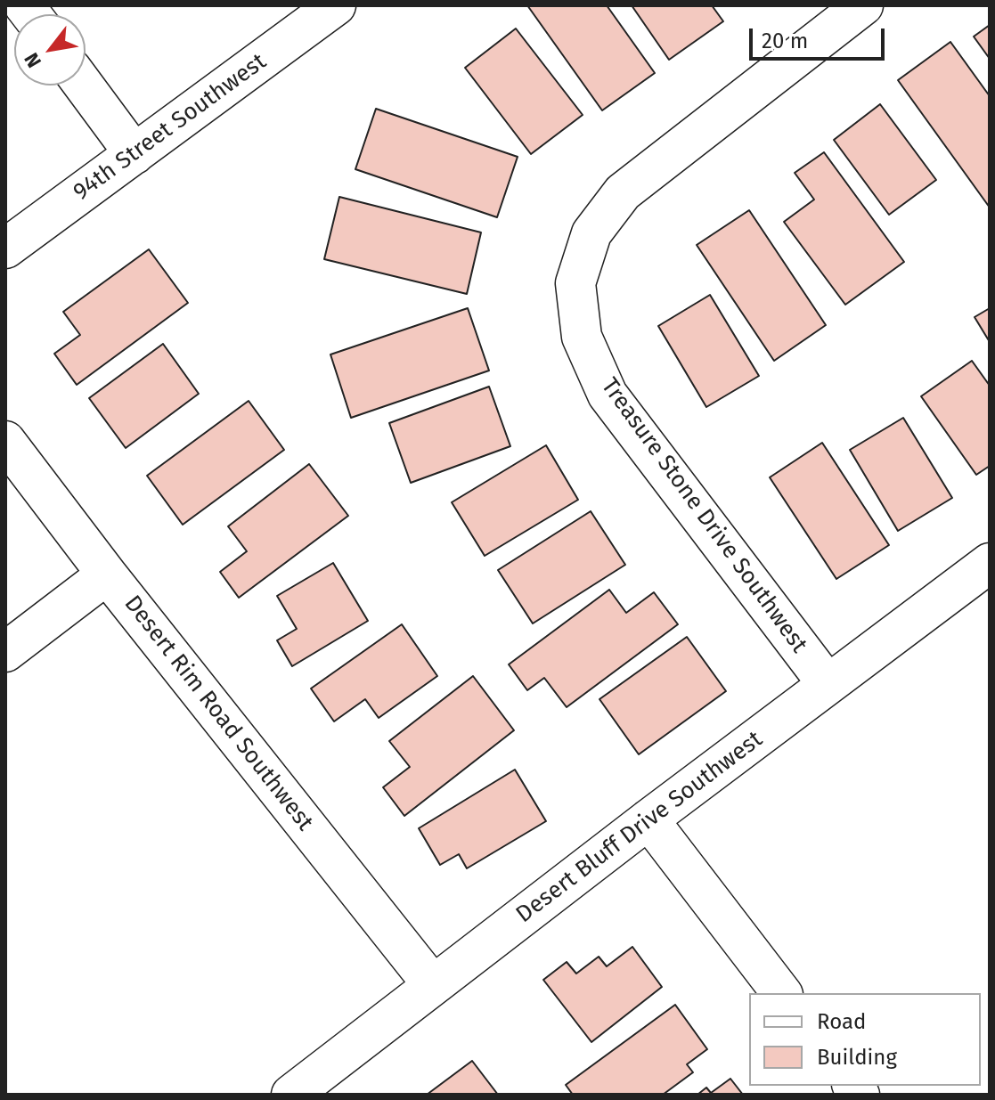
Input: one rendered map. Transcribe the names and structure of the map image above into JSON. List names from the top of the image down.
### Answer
{
  "streets": {
    "street": [
      "94th Street Southwest",
      "Treasure Stone Drive Southwest",
      "Desert Rim Road Southwest",
      "Desert Bluff Drive Southwest"
    ]
  },
  "crossings": [
    ["Treasure Stone Drive Southwest", "Desert Bluff Drive Southwest"],
    ["Desert Rim Road Southwest", "Desert Bluff Drive Southwest"]
  ],
  "legend": ["Road", "Building"],
  "scale_bar": "20 m",
  "north": "bottom left"
}
